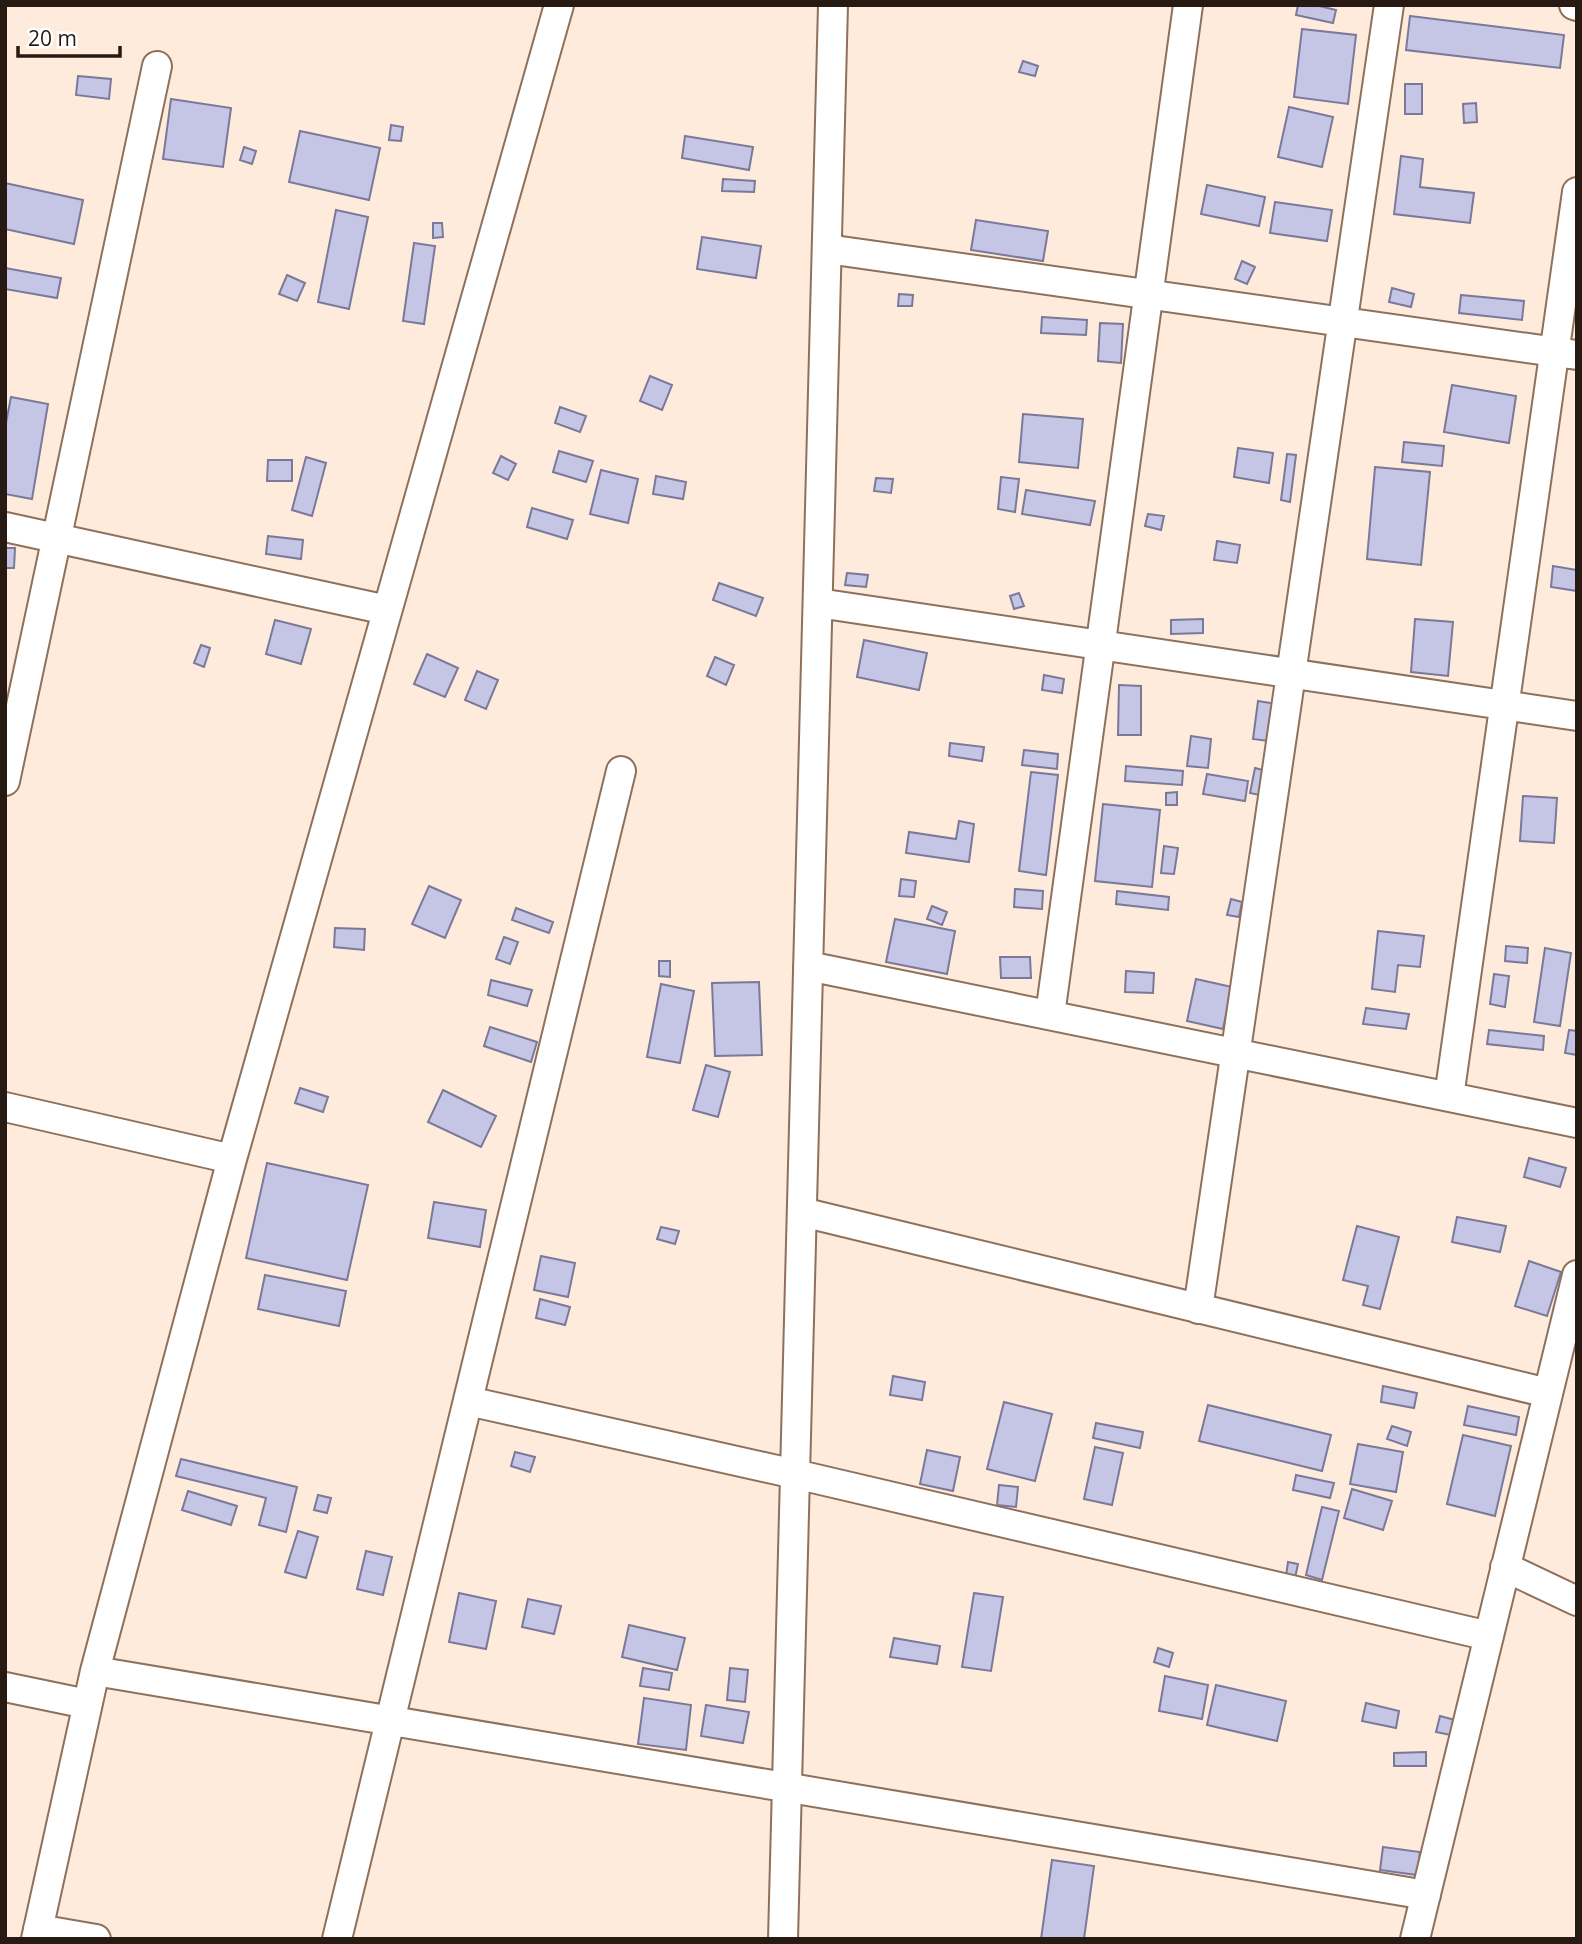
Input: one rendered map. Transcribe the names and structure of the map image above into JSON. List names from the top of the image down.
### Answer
{
  "scale_bar": "20 m"
}
